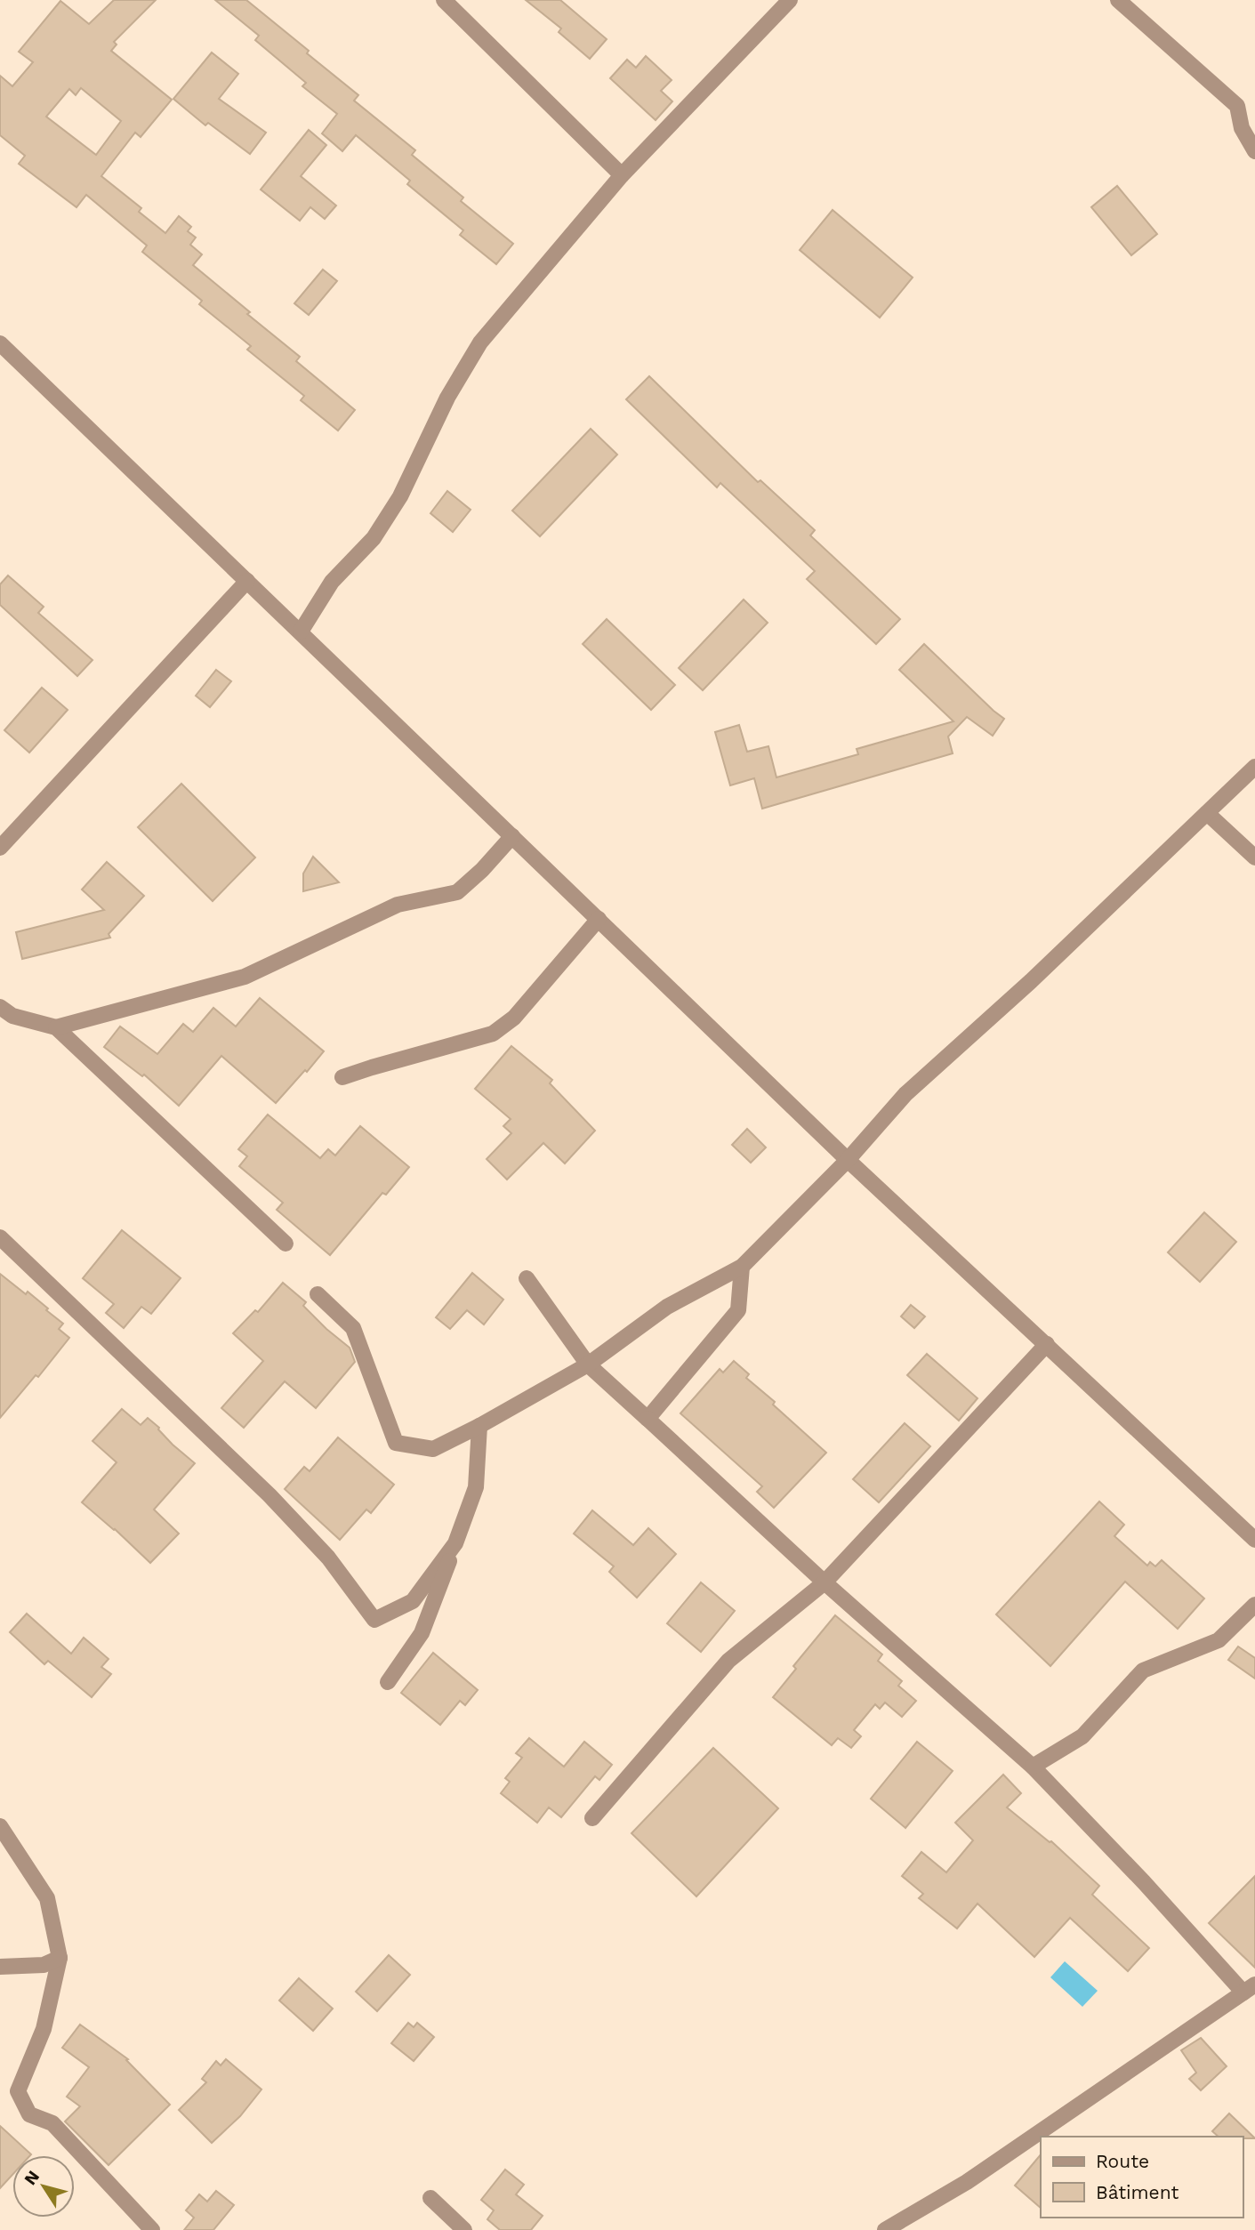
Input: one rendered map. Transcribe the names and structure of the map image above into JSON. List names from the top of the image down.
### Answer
{
  "legend": ["Route", "Bâtiment"],
  "north": "top left"
}
